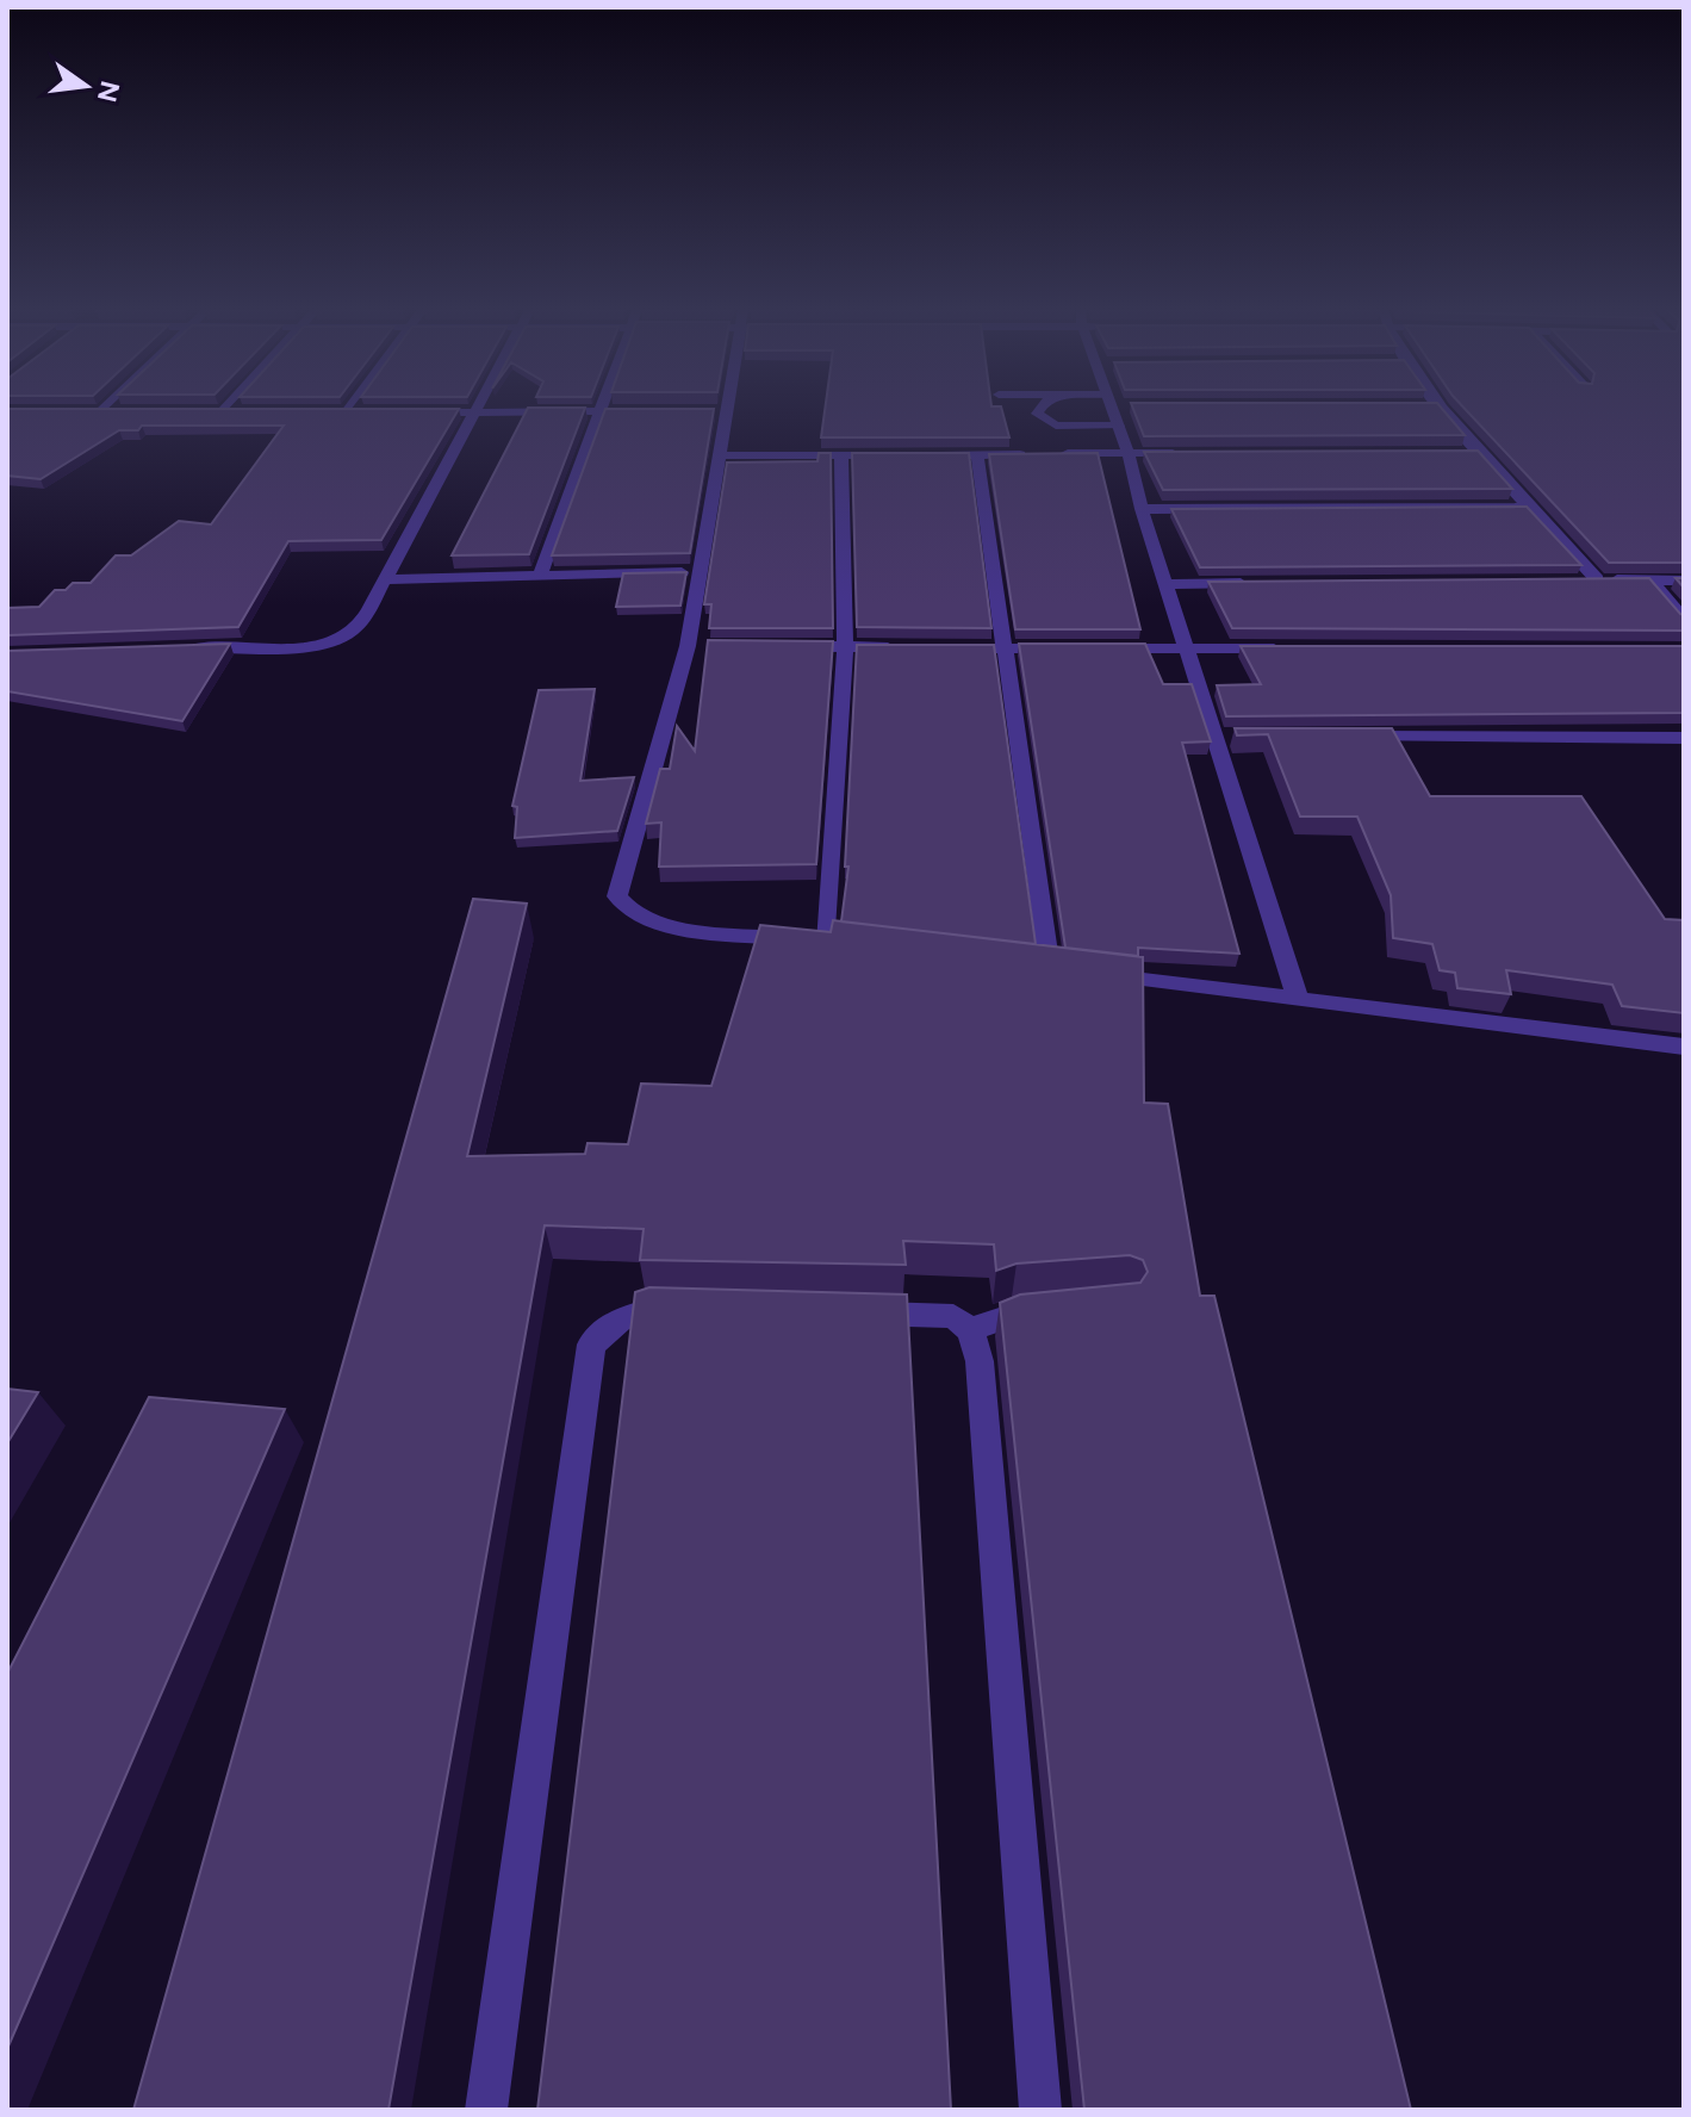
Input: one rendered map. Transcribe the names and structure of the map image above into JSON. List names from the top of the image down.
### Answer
{
  "north": "right"
}
